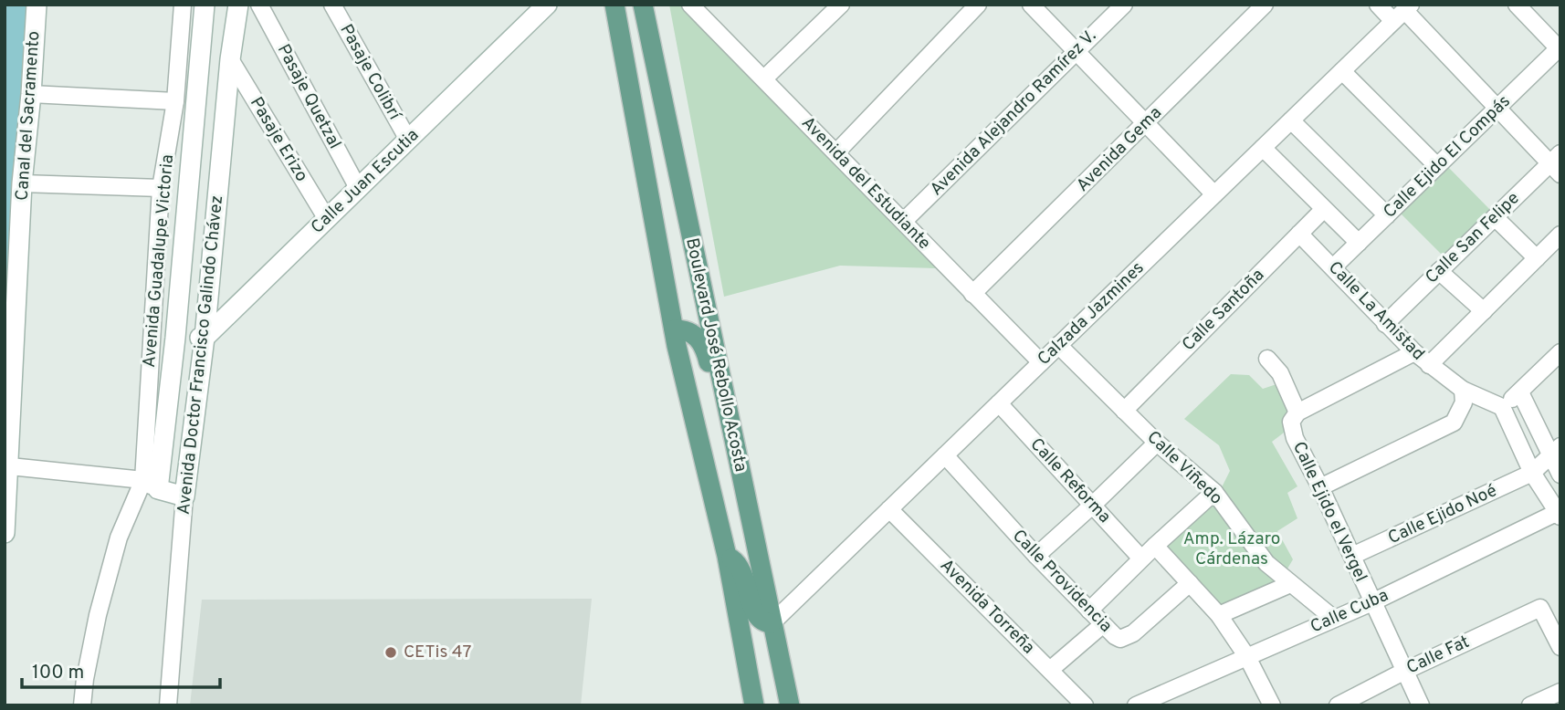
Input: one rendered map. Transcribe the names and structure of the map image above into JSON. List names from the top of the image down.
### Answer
{
  "streets": {
    "main road": ["Boulevard José Rebollo Acosta"],
    "street": [
      "Pasaje Colibrí",
      "Pasaje Quetzal",
      "Avenida Alejandro Ramírez V.",
      "Canal del Sacramento",
      "Pasaje Erizo",
      "Avenida Gema",
      "Calle Ejido El Compás",
      "Calle Juan Escutia",
      "Avenida del Estudiante",
      "Calle San Felipe",
      "Avenida Guadalupe Victoria",
      "Calle Santoña",
      "Calle La Amistad",
      "Calzada Jazmines",
      "Avenida Doctor Francisco Galindo Chávez",
      "Calle Viñedo",
      "Calle Reforma",
      "Calle Ejido el Vergel",
      "Calle Ejido Noé",
      "Calle Providencia",
      "Avenida Torreña",
      "Calle Cuba",
      "Calle Fat"
    ]
  },
  "crossings": [
    ["Pasaje Colibrí", "Calle Juan Escutia"],
    ["Pasaje Quetzal", "Calle Juan Escutia"],
    ["Avenida Alejandro Ramírez V.", "Avenida del Estudiante"],
    ["Pasaje Erizo", "Calle Juan Escutia"],
    ["Pasaje Erizo", "Avenida Doctor Francisco Galindo Chávez"],
    ["Avenida Gema", "Avenida del Estudiante"],
    ["Calle Ejido El Compás", "Calle La Amistad"],
    ["Calle Juan Escutia", "Avenida Doctor Francisco Galindo Chávez"],
    ["Avenida del Estudiante", "Calzada Jazmines"],
    ["Calle San Felipe", "Calle La Amistad"],
    ["Avenida Guadalupe Victoria", "Avenida Doctor Francisco Galindo Chávez"],
    ["Calle Santoña", "Calle La Amistad"],
    ["Calle Santoña", "Calle Viñedo"],
    ["Calzada Jazmines", "Boulevard José Rebollo Acosta"],
    ["Calzada Jazmines", "Calle Viñedo"],
    ["Calzada Jazmines", "Calle Reforma"],
    ["Calzada Jazmines", "Calle Providencia"],
    ["Calzada Jazmines", "Avenida Torreña"],
    ["Calle Viñedo", "Calle Cuba"],
    ["Calle Ejido el Vergel", "Calle Ejido Noé"],
    ["Calle Ejido el Vergel", "Calle Cuba"],
    ["Calle Ejido el Vergel", "Calle Fat"]
  ],
  "parks": ["Amp. Lázaro Cárdenas"],
  "places": ["CETis 47"],
  "scale_bar": "100 m"
}
